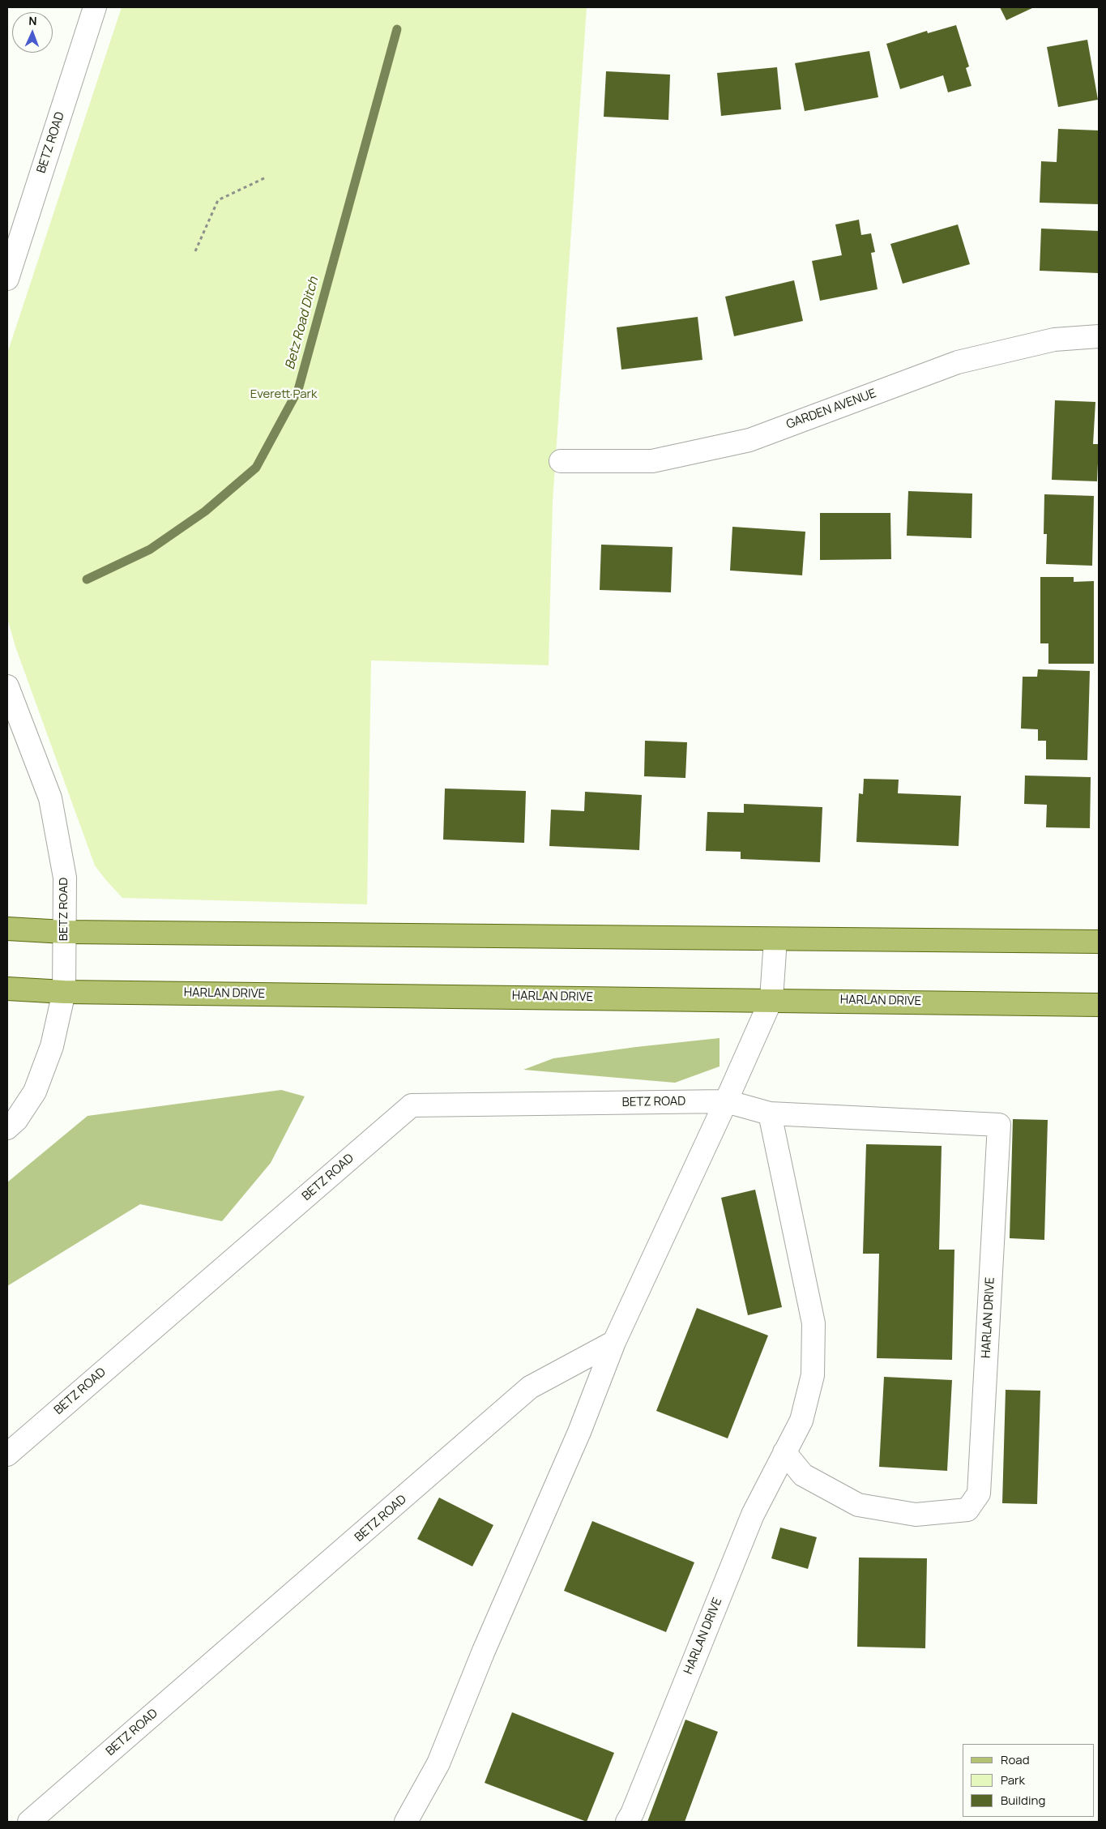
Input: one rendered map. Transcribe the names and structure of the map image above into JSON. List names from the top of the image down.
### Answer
{
  "streets": {
    "main road": ["HARLAN DRIVE"],
    "street": ["BETZ ROAD", "GARDEN AVENUE"]
  },
  "crossings": [
    ["BETZ ROAD", "HARLAN DRIVE"]
  ],
  "water": ["Betz Road Ditch"],
  "parks": ["Everett Park"],
  "legend": ["Road", "Park", "Building"],
  "north": "top"
}
